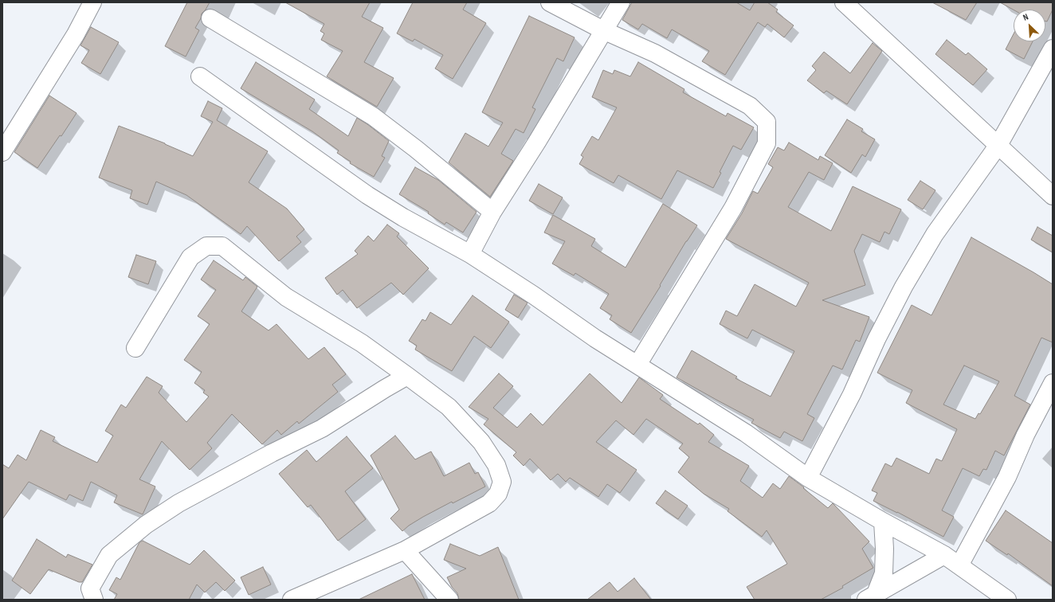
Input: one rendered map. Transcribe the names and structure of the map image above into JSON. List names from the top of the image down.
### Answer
{
  "north": "top left"
}
